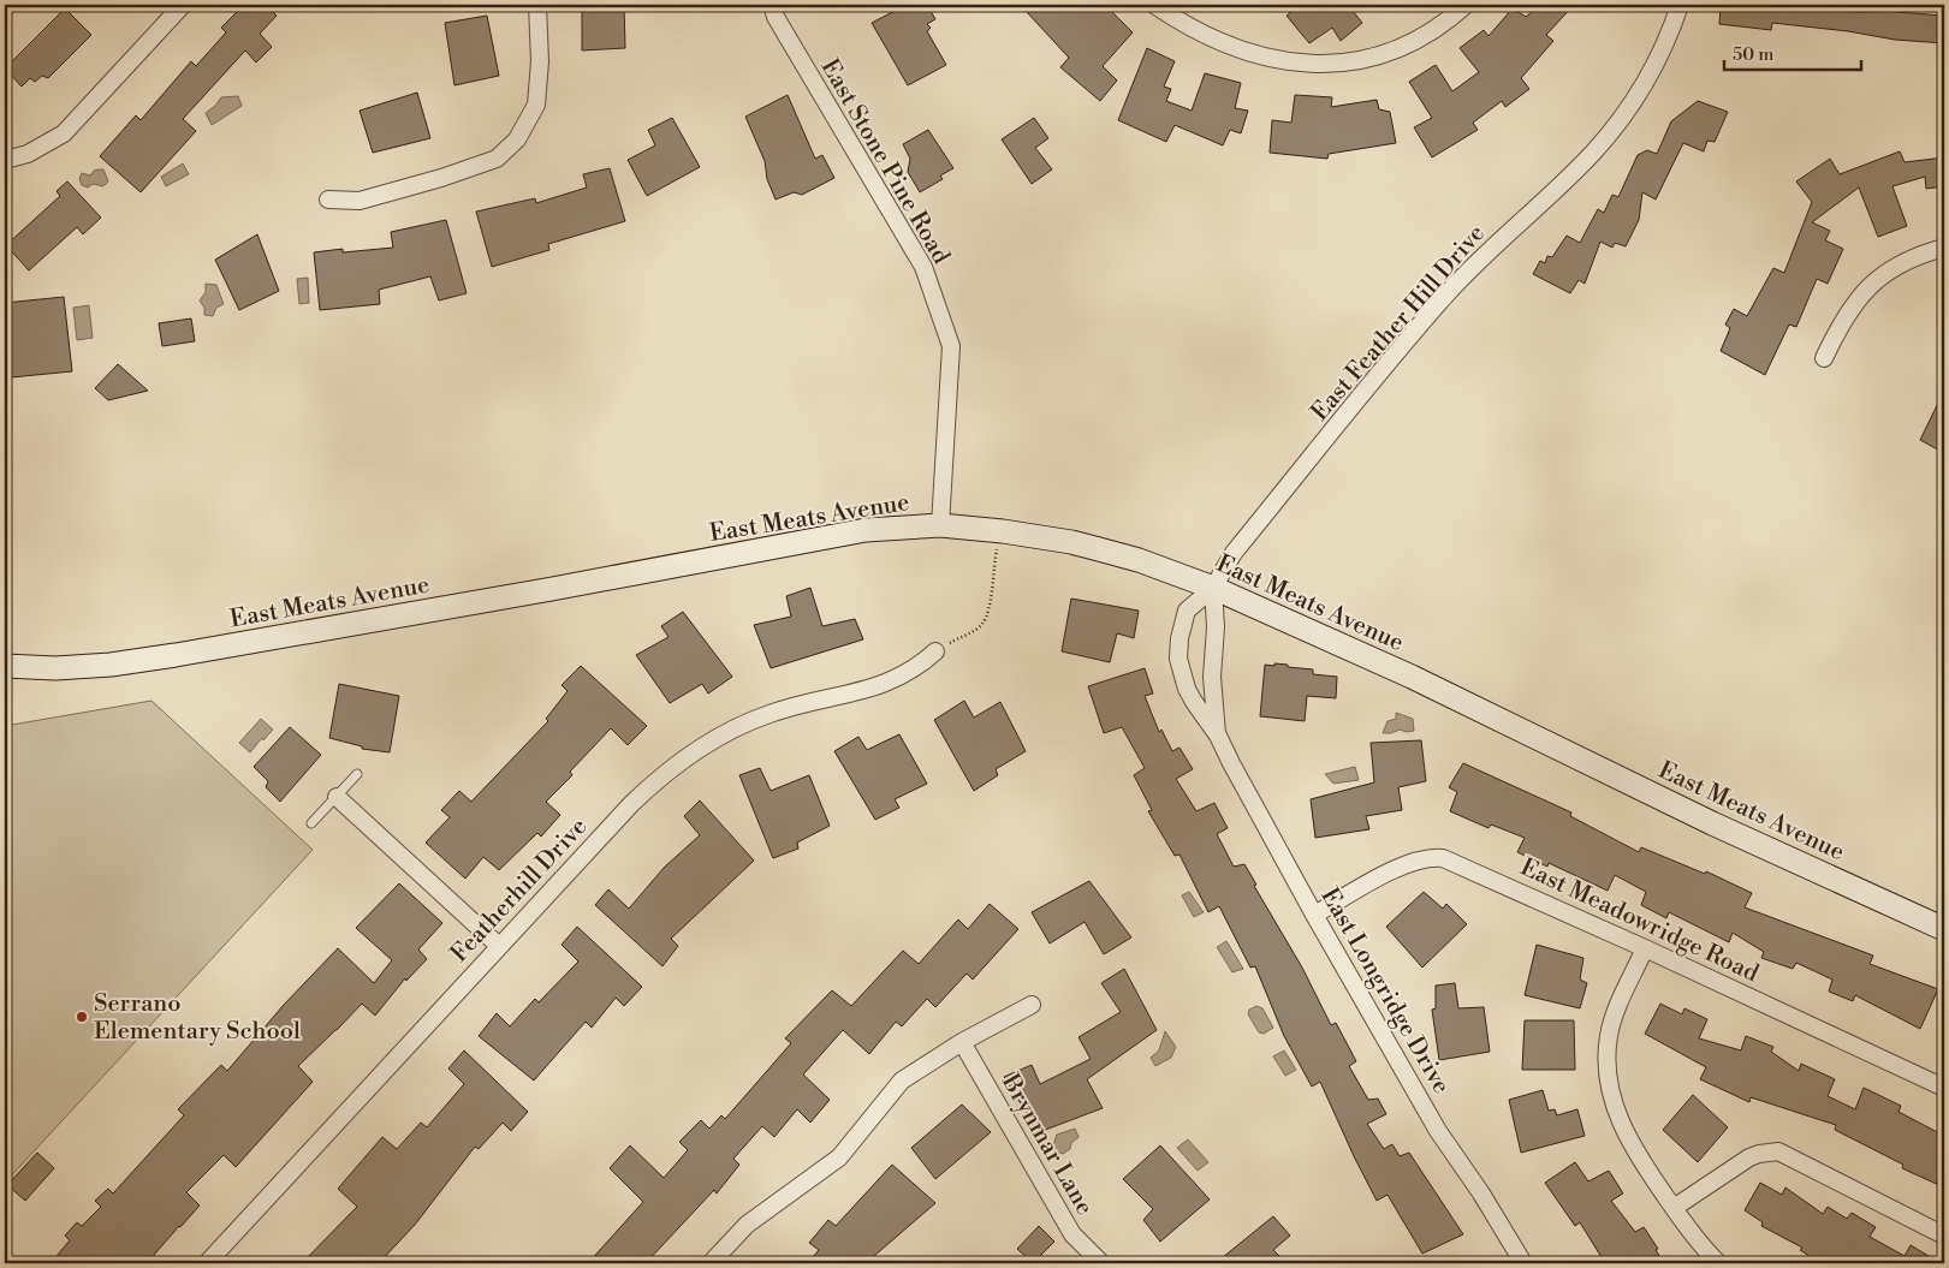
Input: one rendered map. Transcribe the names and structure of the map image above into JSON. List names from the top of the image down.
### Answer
{
  "streets": {
    "street": [
      "East Stone Pine Road",
      "East Feather Hill Drive",
      "East Meats Avenue",
      "Featherhill Drive",
      "East Meadowridge Road",
      "East Longridge Drive",
      "Brynmar Lane"
    ]
  },
  "crossings": [
    ["East Stone Pine Road", "East Meats Avenue"],
    ["East Feather Hill Drive", "East Meats Avenue"],
    ["East Feather Hill Drive", "East Longridge Drive"],
    ["East Meats Avenue", "East Longridge Drive"],
    ["East Meadowridge Road", "East Longridge Drive"]
  ],
  "places": ["Serrano Elementary School"],
  "scale_bar": "50 m"
}
